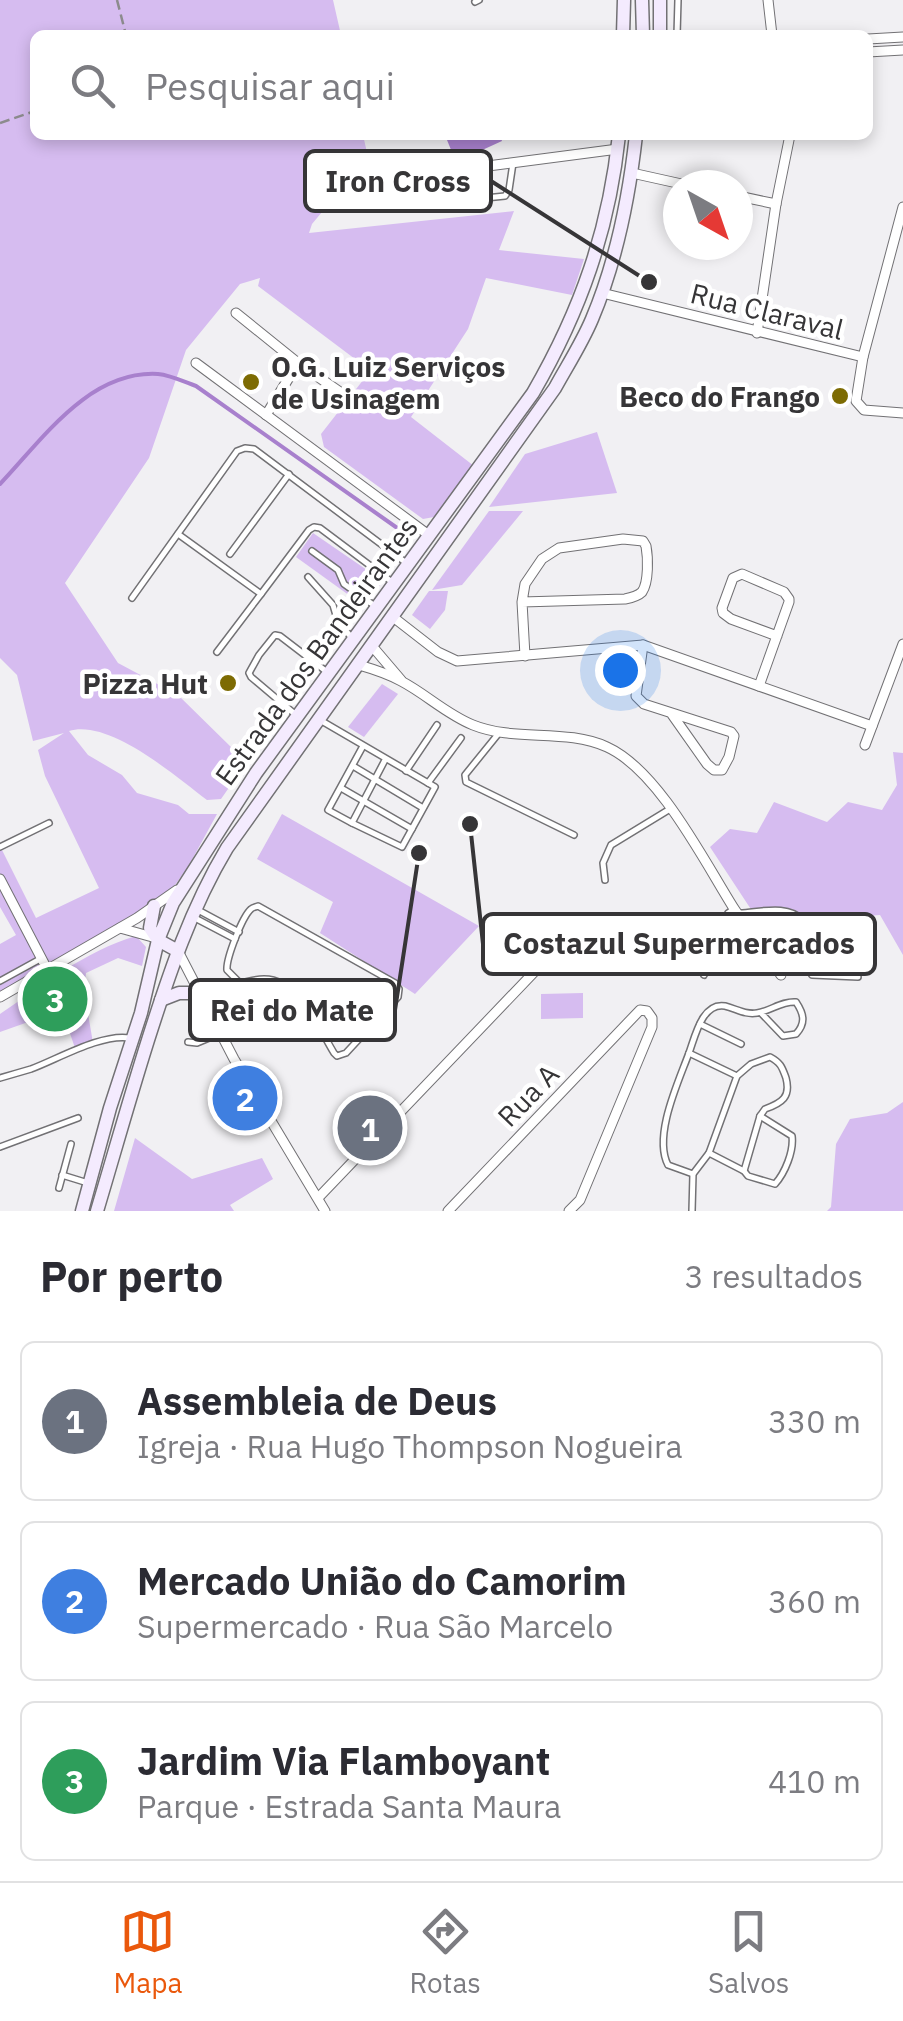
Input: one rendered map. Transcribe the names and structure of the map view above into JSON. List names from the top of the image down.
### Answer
{
  "streets": {
    "main road": ["Estrada dos Bandeirantes"],
    "street": ["Rua Claraval", "Rua A"]
  },
  "crossings": [
    ["Rua Claraval", "Estrada dos Bandeirantes"]
  ],
  "places": [
    "Iron Cross",
    "O.G. Luiz Serviços de Usinagem",
    "Beco do Frango",
    "Pizza Hut",
    "Costazul Supermercados",
    "Rei do Mate"
  ],
  "north": "bottom right",
  "page": {
    "search": "Pesquisar aqui",
    "pins": ["3", "2", "1"],
    "heading": ["Por perto", "3 resultados"],
    "list": [
      {
        "mark": "1",
        "name": "Assembleia de Deus",
        "note": "Igreja · Rua Hugo Thompson Nogueira",
        "value": "330 m"
      },
      {
        "mark": "2",
        "name": "Mercado União do Camorim",
        "note": "Supermercado · Rua São Marcelo",
        "value": "360 m"
      },
      {
        "mark": "3",
        "name": "Jardim Via Flamboyant",
        "note": "Parque · Estrada Santa Maura",
        "value": "410 m"
      }
    ],
    "nav": ["Mapa", "Rotas", "Salvos"]
  }
}
